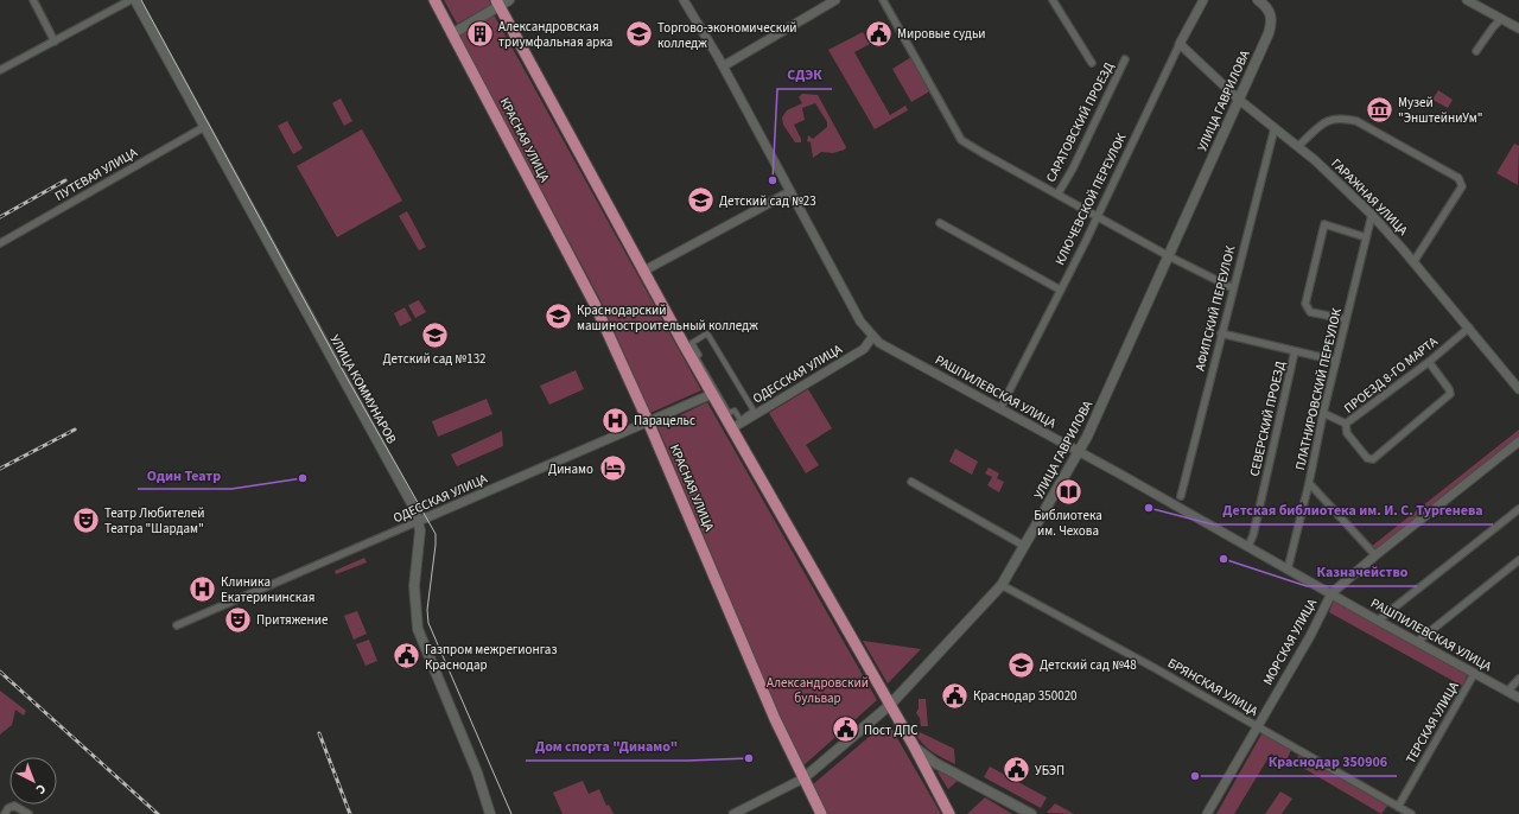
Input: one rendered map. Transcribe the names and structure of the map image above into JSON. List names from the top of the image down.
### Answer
{
  "streets": {
    "main road": ["УЛИЦА ГАВРИЛОВА", "КРАСНАЯ УЛИЦА", "УЛИЦА КОММУНАРОВ"],
    "street": [
      "САРАТОВСКИЙ ПРОЕЗД",
      "ПУТЕВАЯ УЛИЦА",
      "ГАРАЖНАЯ УЛИЦА",
      "КЛЮЧЕВСКОЙ ПЕРЕУЛОК",
      "АФИПСКИЙ ПЕРЕУЛОК",
      "ОДЕССКАЯ УЛИЦА",
      "ПРОЕЗД 8-ГО МАРТА",
      "ПЛАТНИРОВСКИЙ ПЕРЕУЛОК",
      "РАШПИЛЕВСКАЯ УЛИЦА",
      "СЕВЕРСКИЙ ПРОЕЗД",
      "МОРСКАЯ УЛИЦА",
      "БРЯНСКАЯ УЛИЦА",
      "ТЕРСКАЯ УЛИЦА"
    ]
  },
  "crossings": [
    ["УЛИЦА ГАВРИЛОВА", "КРАСНАЯ УЛИЦА"],
    ["УЛИЦА ГАВРИЛОВА", "ГАРАЖНАЯ УЛИЦА"],
    ["УЛИЦА ГАВРИЛОВА", "РАШПИЛЕВСКАЯ УЛИЦА"],
    ["УЛИЦА ГАВРИЛОВА", "БРЯНСКАЯ УЛИЦА"],
    ["КРАСНАЯ УЛИЦА", "ОДЕССКАЯ УЛИЦА"],
    ["ПУТЕВАЯ УЛИЦА", "УЛИЦА КОММУНАРОВ"],
    ["ГАРАЖНАЯ УЛИЦА", "КЛЮЧЕВСКОЙ ПЕРЕУЛОК"],
    ["ГАРАЖНАЯ УЛИЦА", "АФИПСКИЙ ПЕРЕУЛОК"],
    ["ГАРАЖНАЯ УЛИЦА", "ПРОЕЗД 8-ГО МАРТА"],
    ["ГАРАЖНАЯ УЛИЦА", "ПЛАТНИРОВСКИЙ ПЕРЕУЛОК"],
    ["КЛЮЧЕВСКОЙ ПЕРЕУЛОК", "РАШПИЛЕВСКАЯ УЛИЦА"],
    ["ОДЕССКАЯ УЛИЦА", "УЛИЦА КОММУНАРОВ"],
    ["ОДЕССКАЯ УЛИЦА", "РАШПИЛЕВСКАЯ УЛИЦА"],
    ["ПРОЕЗД 8-ГО МАРТА", "ПЛАТНИРОВСКИЙ ПЕРЕУЛОК"],
    ["ПЛАТНИРОВСКИЙ ПЕРЕУЛОК", "РАШПИЛЕВСКАЯ УЛИЦА"],
    ["РАШПИЛЕВСКАЯ УЛИЦА", "СЕВЕРСКИЙ ПРОЕЗД"],
    ["РАШПИЛЕВСКАЯ УЛИЦА", "МОРСКАЯ УЛИЦА"],
    ["РАШПИЛЕВСКАЯ УЛИЦА", "ТЕРСКАЯ УЛИЦА"],
    ["МОРСКАЯ УЛИЦА", "БРЯНСКАЯ УЛИЦА"],
    ["БРЯНСКАЯ УЛИЦА", "ТЕРСКАЯ УЛИЦА"]
  ],
  "parks": ["Александровский бульвар"],
  "places": {
    "building": ["Александровская триумфальная арка"],
    "public building": [
      "Мировые судьи",
      "Газпром межрегионгаз Краснодар",
      "Краснодар 350020",
      "Пост ДПС",
      "УБЭП"
    ],
    "school or university": [
      "Торгово-экономический колледж",
      "Детский сад №23",
      "Краснодарский машиностроительный колледж",
      "Детский сад №132",
      "Детский сад №48"
    ],
    "museum": ["Музей \"ЭнштейниУм\""],
    "other": [
      "СДЭК",
      "Один Театр",
      "Детская библиотека им. И. С. Тургенева",
      "Казначейство",
      "Дом спорта \"Динамо\"",
      "Краснодар 350906"
    ],
    "hospital": ["Парацельс", "Клиника Екатерининская"],
    "hotel": ["Динамо"],
    "library": ["Библиотека им. Чехова"],
    "theatre": ["Театр Любителей Театра \"Шардам\"", "Притяжение"]
  },
  "north": "bottom right"
}
